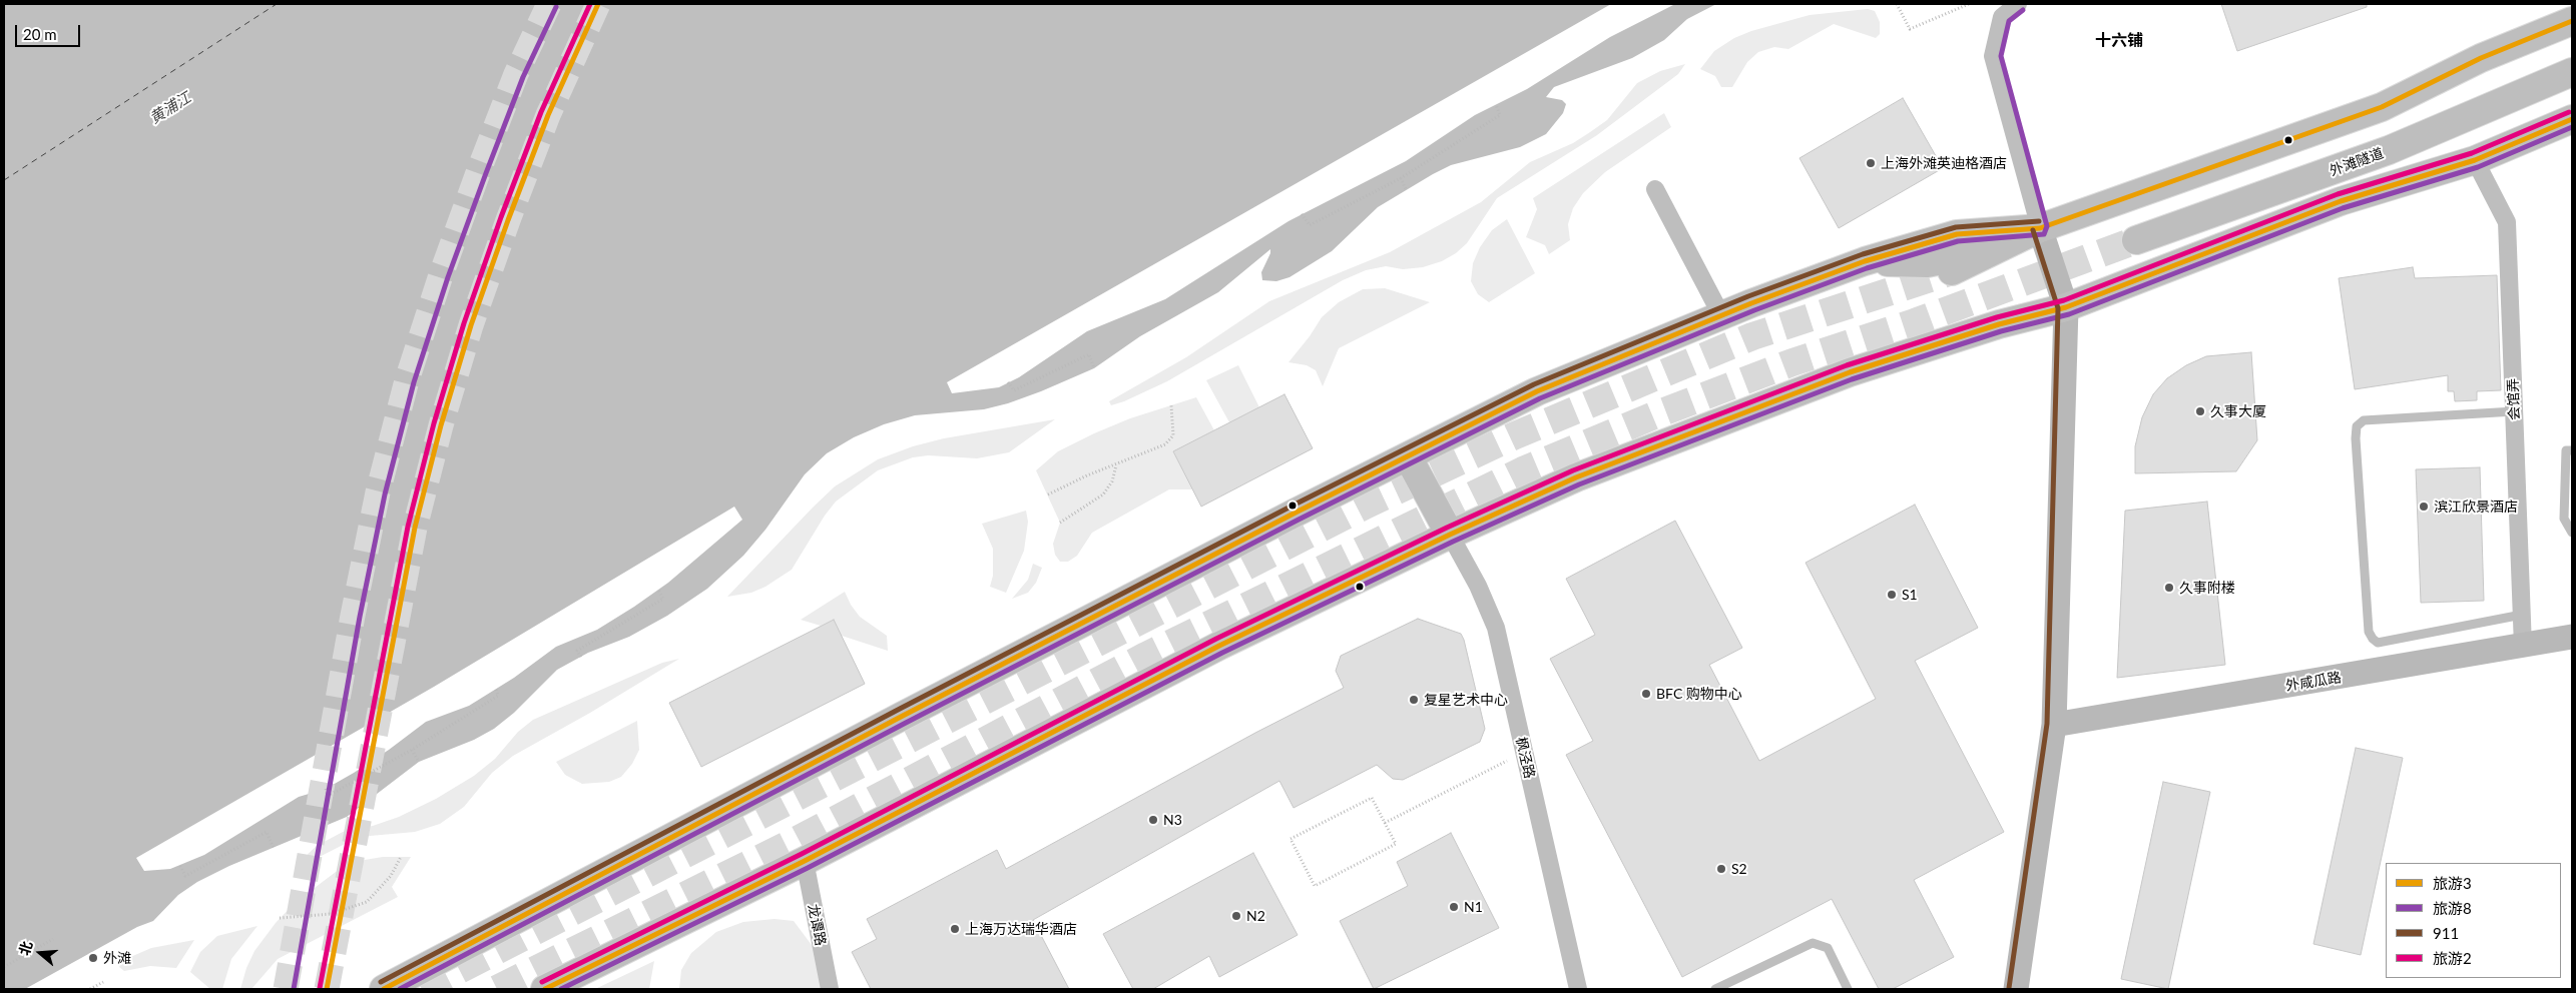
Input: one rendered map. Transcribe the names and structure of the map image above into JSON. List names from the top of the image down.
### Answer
{
  "streets": {
    "main road": ["外滩隧道"],
    "street": [
      "会馆弄",
      "外咸瓜路",
      "枫泾路",
      "龙谭路"
    ]
  },
  "crossings": [
    ["会馆弄", "外咸瓜路"]
  ],
  "districts": ["十六铺"],
  "water": ["黄浦江"],
  "places": [
    "上海外滩英迪格酒店",
    "久事大厦",
    "滨江欣景酒店",
    "久事附楼",
    "S1",
    "BFC 购物中心",
    "复星艺术中心",
    "N3",
    "S2",
    "N1",
    "N2",
    "上海万达瑞华酒店",
    "外滩"
  ],
  "lines": [
    "transit line 旅游3",
    "transit line 旅游2",
    "transit line 旅游8",
    "transit line 911"
  ],
  "legend": [
    "旅游3",
    "旅游8",
    "911",
    "旅游2"
  ],
  "scale_bar": "20 m",
  "north": "left"
}
